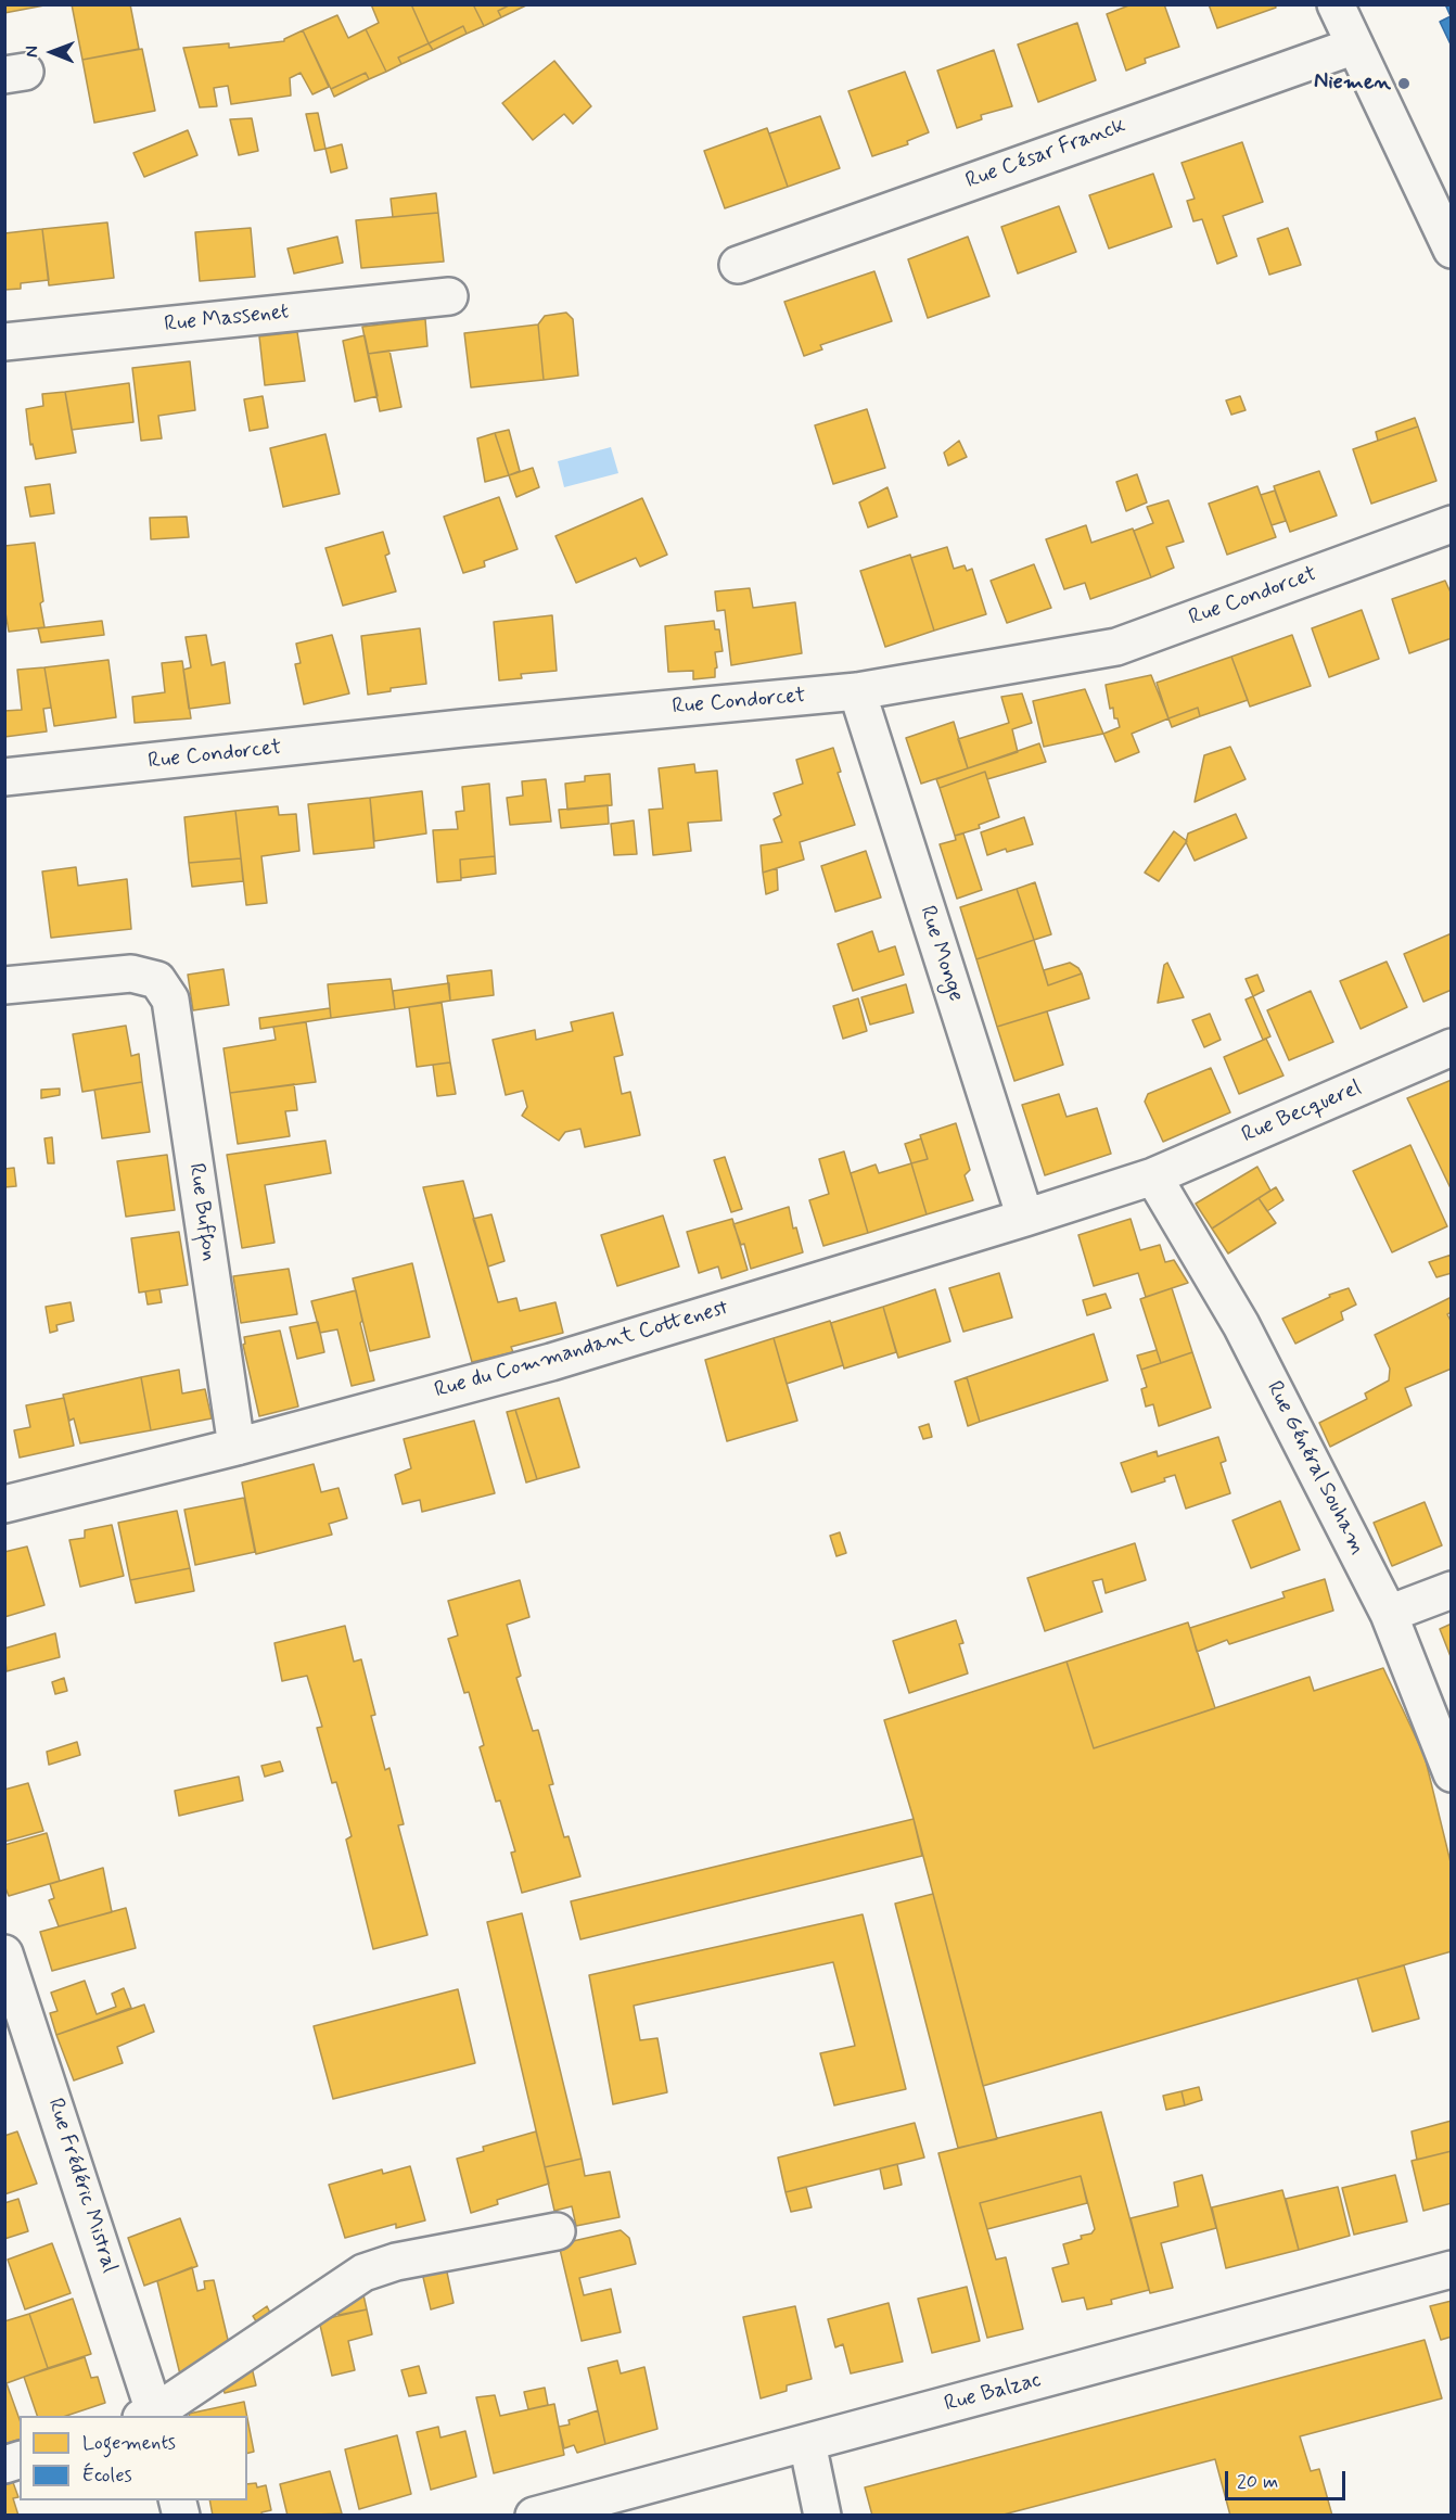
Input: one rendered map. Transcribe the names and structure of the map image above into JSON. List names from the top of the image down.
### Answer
{
  "streets": {
    "street": [
      "Rue César Franck",
      "Rue Massenet",
      "Rue Condorcet",
      "Rue Monge",
      "Rue Becquerel",
      "Rue Buffon",
      "Rue du Commandant Cottenest",
      "Rue Général Souham",
      "Rue Frédéric Mistral",
      "Rue Balzac"
    ]
  },
  "crossings": [
    ["Rue Condorcet", "Rue Monge"],
    ["Rue Monge", "Rue du Commandant Cottenest"],
    ["Rue Becquerel", "Rue du Commandant Cottenest"],
    ["Rue Becquerel", "Rue Général Souham"],
    ["Rue Buffon", "Rue du Commandant Cottenest"],
    ["Rue du Commandant Cottenest", "Rue Général Souham"]
  ],
  "places": ["Niemen"],
  "legend": ["Logements", "Écoles"],
  "scale_bar": "20 m",
  "north": "left"
}
